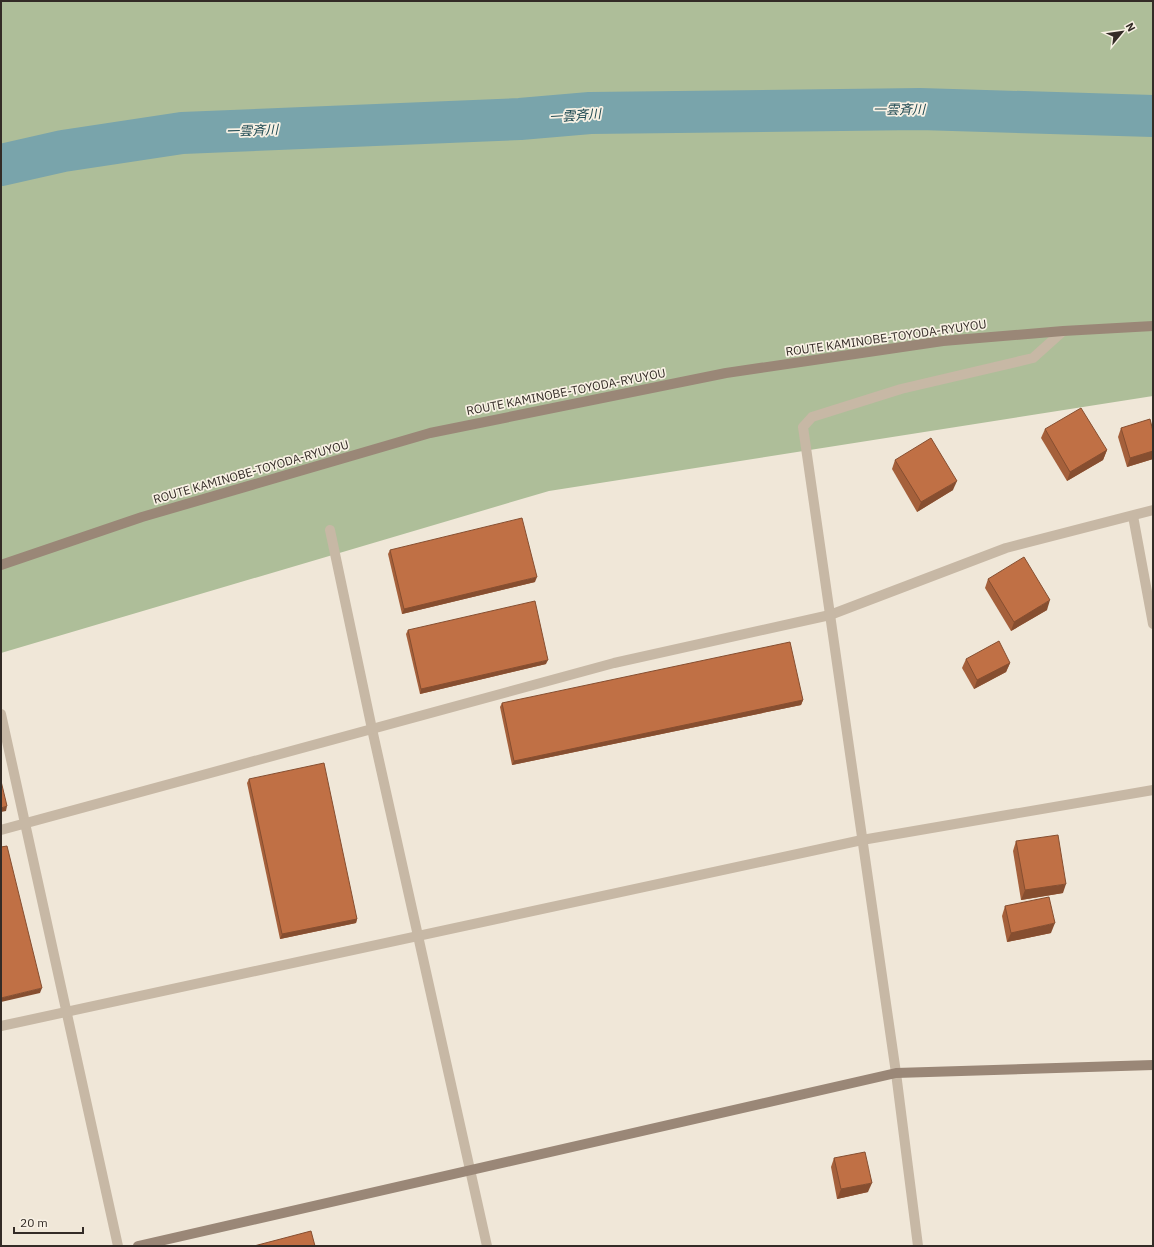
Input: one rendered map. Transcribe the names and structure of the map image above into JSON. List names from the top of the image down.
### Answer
{
  "streets": {
    "main road": ["ROUTE KAMINOBE-TOYODA-RYUYOU"]
  },
  "water": ["一雲斉川"],
  "scale_bar": "20 m",
  "north": "top right"
}
